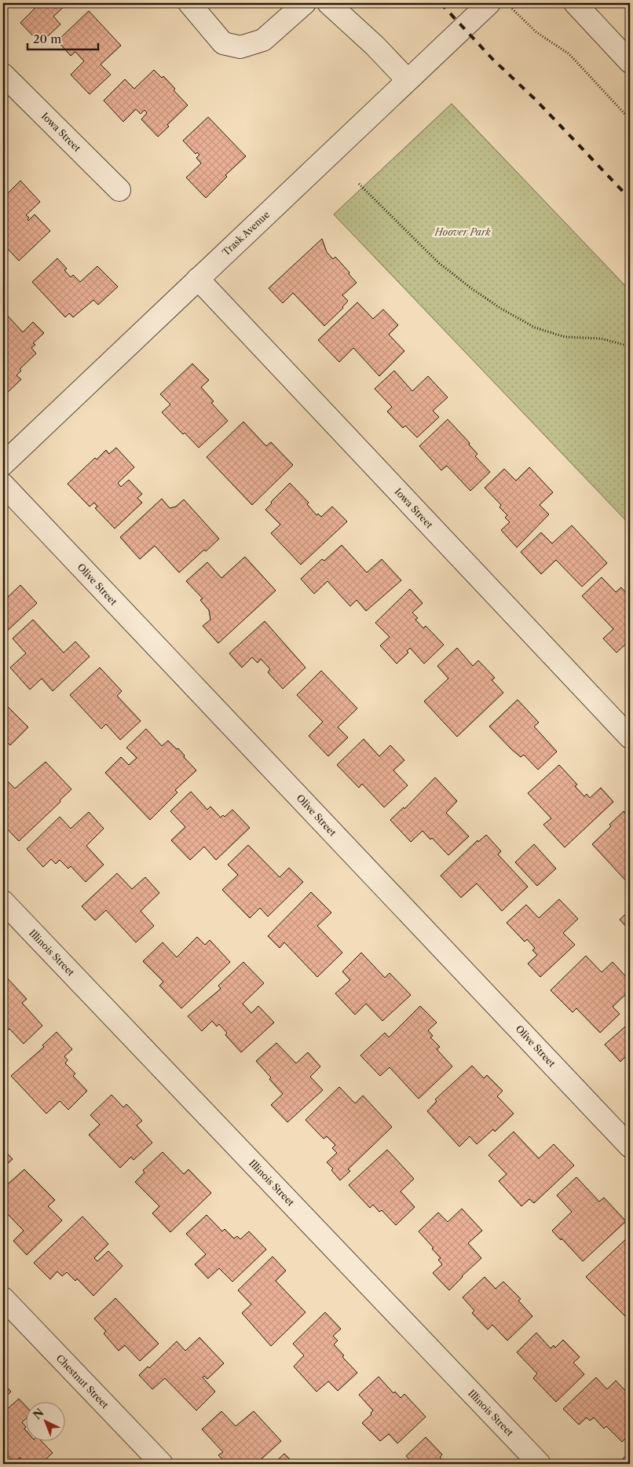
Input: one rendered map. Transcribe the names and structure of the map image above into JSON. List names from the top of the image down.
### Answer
{
  "streets": {
    "street": [
      "Iowa Street",
      "Trask Avenue",
      "Olive Street",
      "Illinois Street",
      "Chestnut Street"
    ]
  },
  "crossings": [
    ["Iowa Street", "Trask Avenue"]
  ],
  "parks": ["Hoover Park"],
  "scale_bar": "20 m",
  "north": "top left"
}
